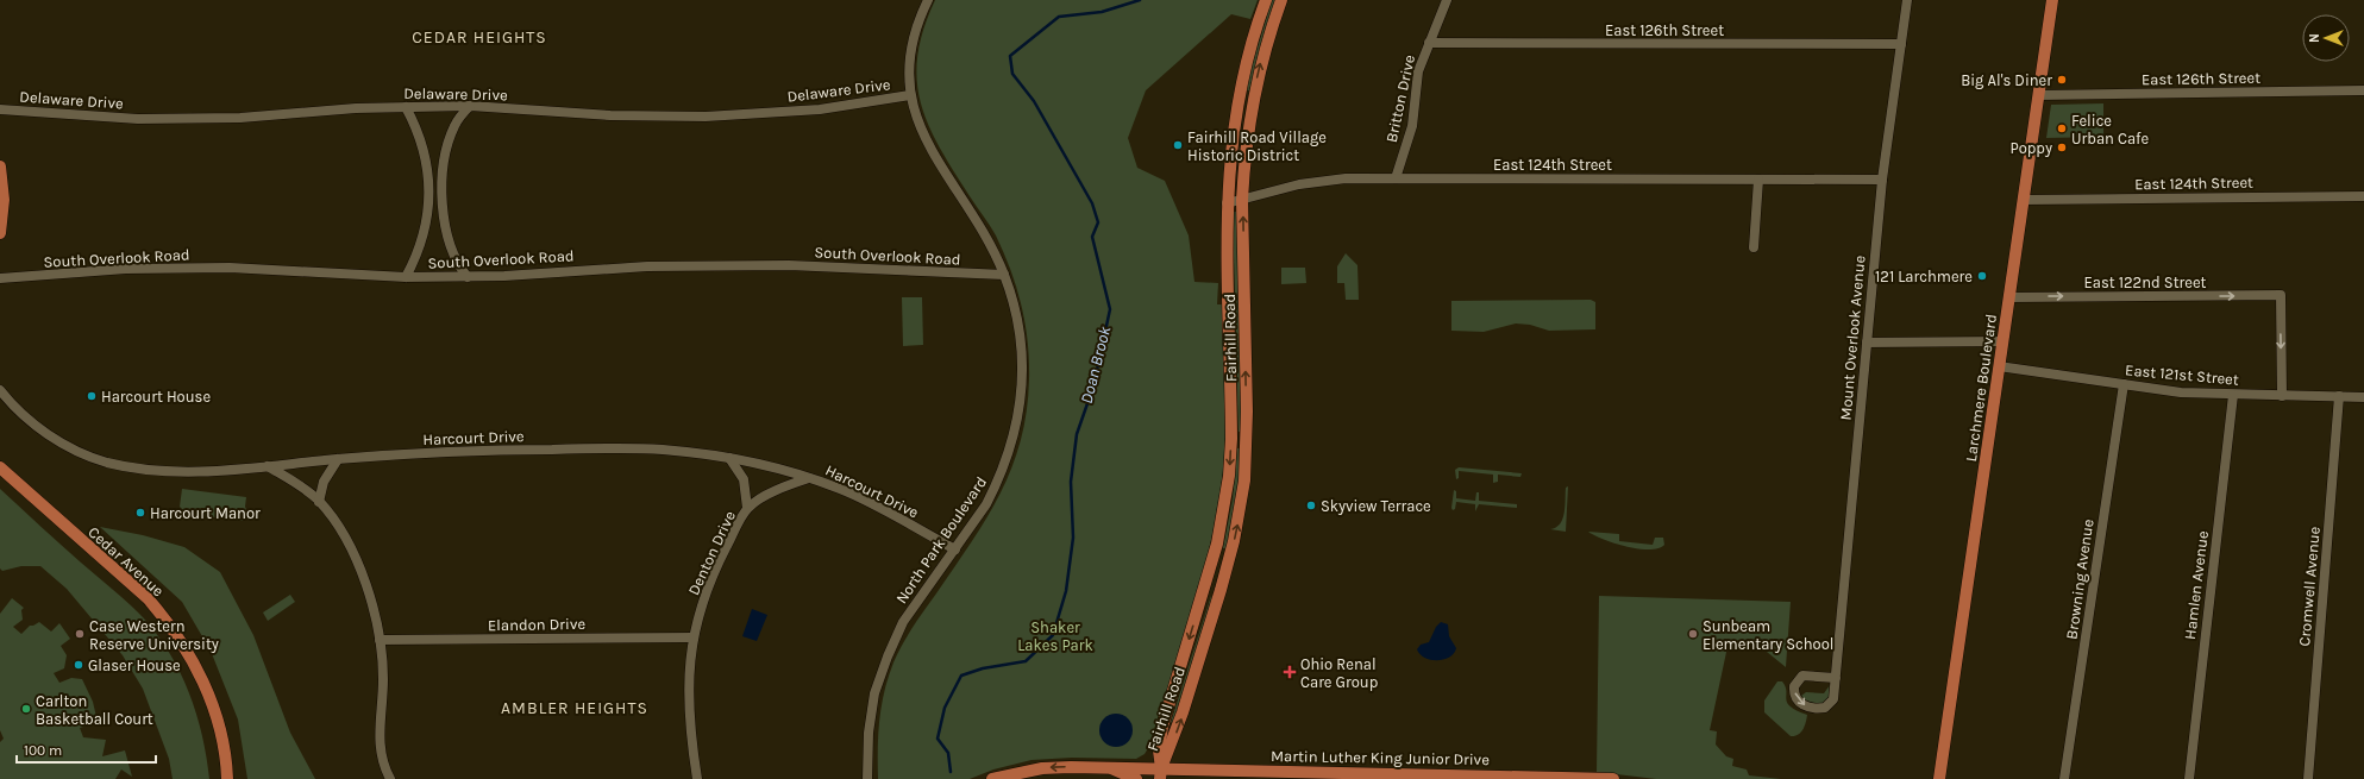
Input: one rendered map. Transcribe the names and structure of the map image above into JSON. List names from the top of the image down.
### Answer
{
  "streets": {
    "main road": [
      "Fairhill Road",
      "Larchmere Boulevard",
      "Cedar Avenue",
      "Martin Luther King Junior Drive"
    ],
    "street": [
      "East 126th Street",
      "Delaware Drive",
      "Britton Drive",
      "East 124th Street",
      "South Overlook Road",
      "East 122nd Street",
      "Mount Overlook Avenue",
      "East 121st Street",
      "Harcourt Drive",
      "North Park Boulevard",
      "Denton Drive",
      "Browning Avenue",
      "Hamlen Avenue",
      "Cromwell Avenue",
      "Elandon Drive"
    ]
  },
  "crossings": [
    ["East 126th Street", "Britton Drive"],
    ["East 126th Street", "Mount Overlook Avenue"],
    ["East 126th Street", "Larchmere Boulevard"],
    ["Delaware Drive", "North Park Boulevard"],
    ["Britton Drive", "East 124th Street"],
    ["East 124th Street", "Fairhill Road"],
    ["East 124th Street", "Mount Overlook Avenue"],
    ["East 124th Street", "Larchmere Boulevard"],
    ["South Overlook Road", "North Park Boulevard"],
    ["East 122nd Street", "East 121st Street"],
    ["East 122nd Street", "Larchmere Boulevard"],
    ["Fairhill Road", "Martin Luther King Junior Drive"],
    ["East 121st Street", "Larchmere Boulevard"],
    ["East 121st Street", "Browning Avenue"],
    ["East 121st Street", "Hamlen Avenue"],
    ["East 121st Street", "Cromwell Avenue"],
    ["Harcourt Drive", "North Park Boulevard"],
    ["Harcourt Drive", "Denton Drive"],
    ["Denton Drive", "Elandon Drive"]
  ],
  "districts": ["CEDAR HEIGHTS", "AMBLER HEIGHTS"],
  "water": ["Doan Brook"],
  "parks": ["Shaker Lakes Park"],
  "places": {
    "other": [
      "Big Al's Diner",
      "Felice Urban Cafe",
      "Fairhill Road Village Historic District",
      "Poppy",
      "121 Larchmere",
      "Harcourt House",
      "Skyview Terrace",
      "Harcourt Manor",
      "Case Western Reserve University",
      "Sunbeam Elementary School",
      "Glaser House",
      "Carlton Basketball Court"
    ],
    "health": ["Ohio Renal Care Group"]
  },
  "scale_bar": "100 m",
  "north": "left"
}
